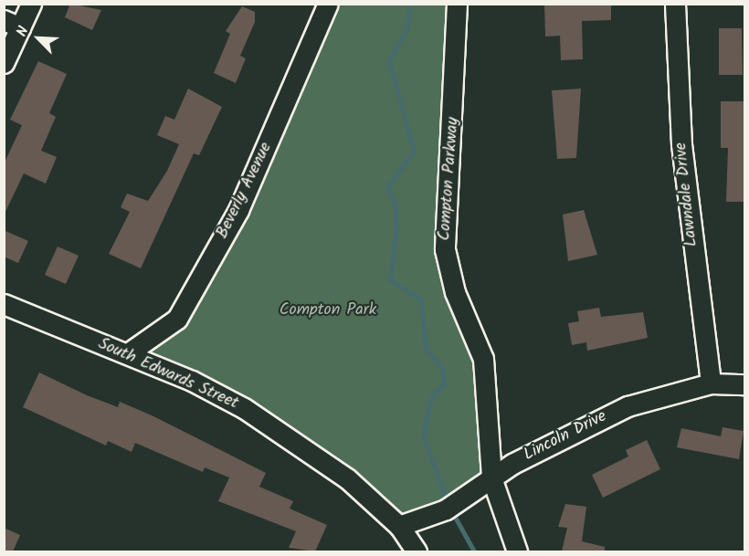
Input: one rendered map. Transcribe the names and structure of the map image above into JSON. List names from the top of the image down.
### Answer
{
  "streets": {
    "street": [
      "Compton Parkway",
      "Beverly Avenue",
      "Lawndale Drive",
      "South Edwards Street",
      "Lincoln Drive"
    ]
  },
  "crossings": [
    ["Compton Parkway", "Lincoln Drive"],
    ["Beverly Avenue", "South Edwards Street"],
    ["Lawndale Drive", "Lincoln Drive"],
    ["South Edwards Street", "Lincoln Drive"]
  ],
  "parks": ["Compton Park"],
  "north": "top left"
}
